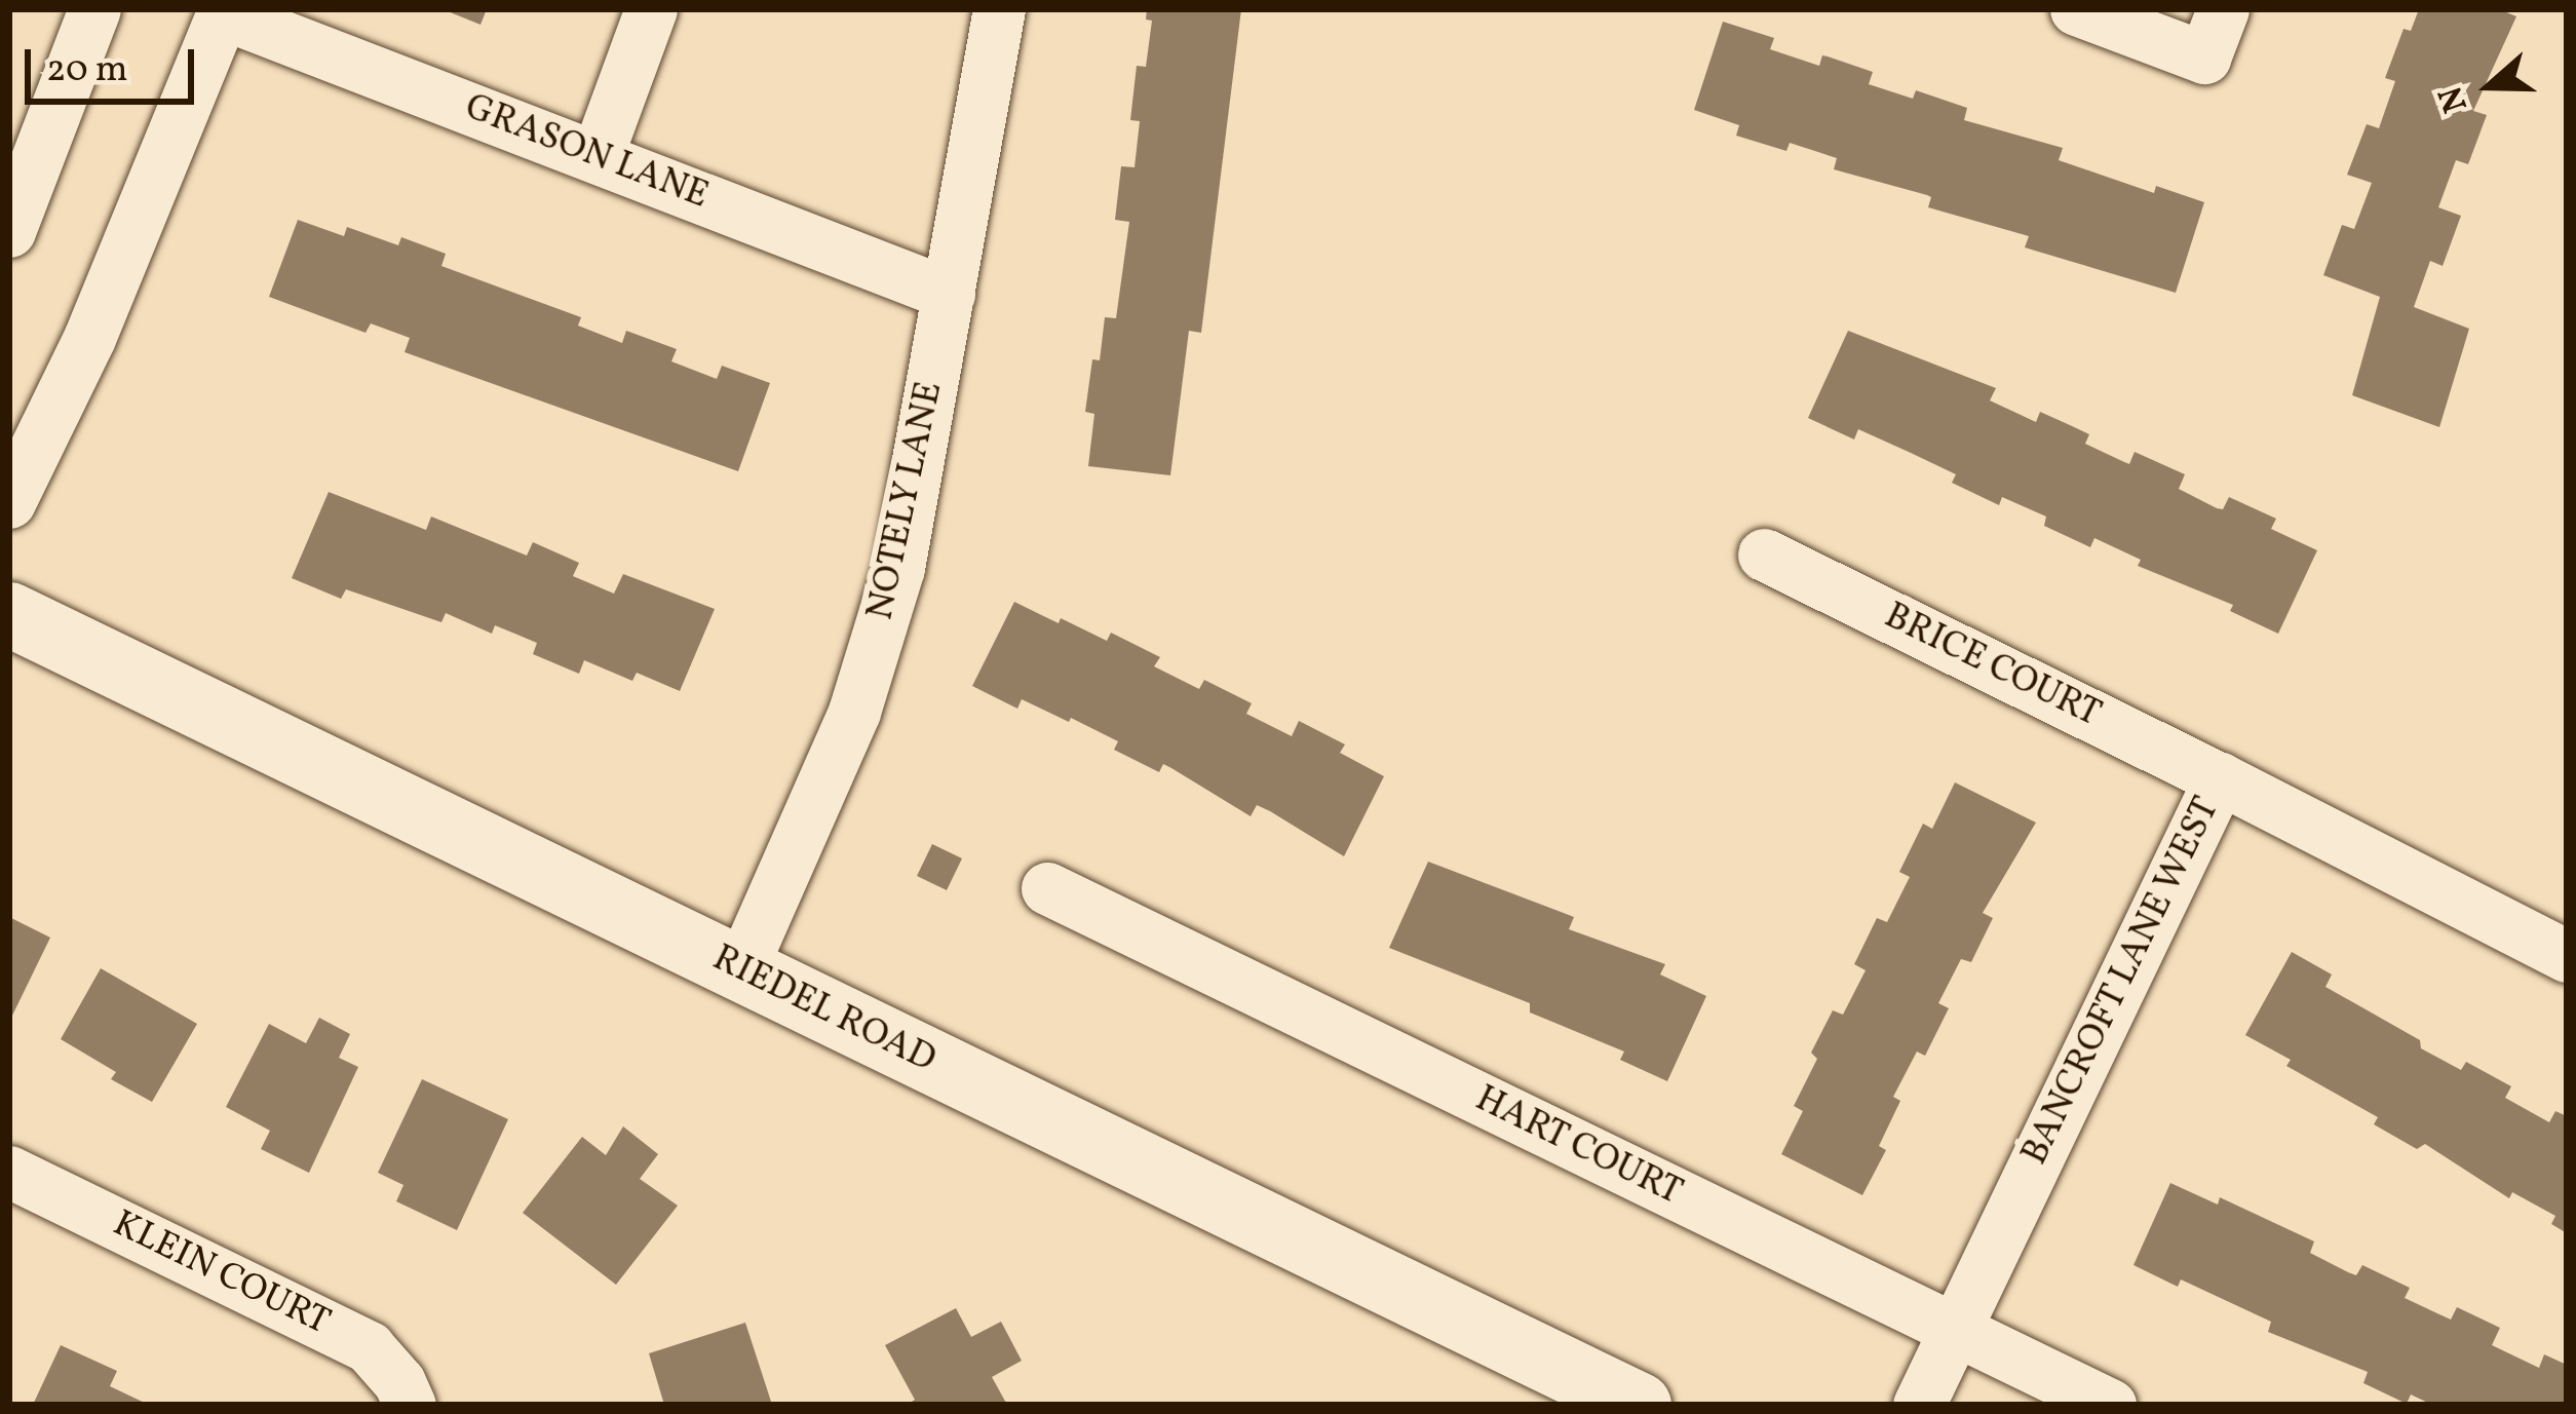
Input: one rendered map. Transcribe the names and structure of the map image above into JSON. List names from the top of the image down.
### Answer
{
  "streets": {
    "street": [
      "GRASON LANE",
      "NOTELY LANE",
      "BRICE COURT",
      "BANCROFT LANE WEST",
      "RIEDEL ROAD",
      "HART COURT",
      "KLEIN COURT"
    ]
  },
  "crossings": [
    ["GRASON LANE", "NOTELY LANE"],
    ["NOTELY LANE", "RIEDEL ROAD"],
    ["BRICE COURT", "BANCROFT LANE WEST"],
    ["BANCROFT LANE WEST", "HART COURT"]
  ],
  "scale_bar": "20 m",
  "north": "left"
}
